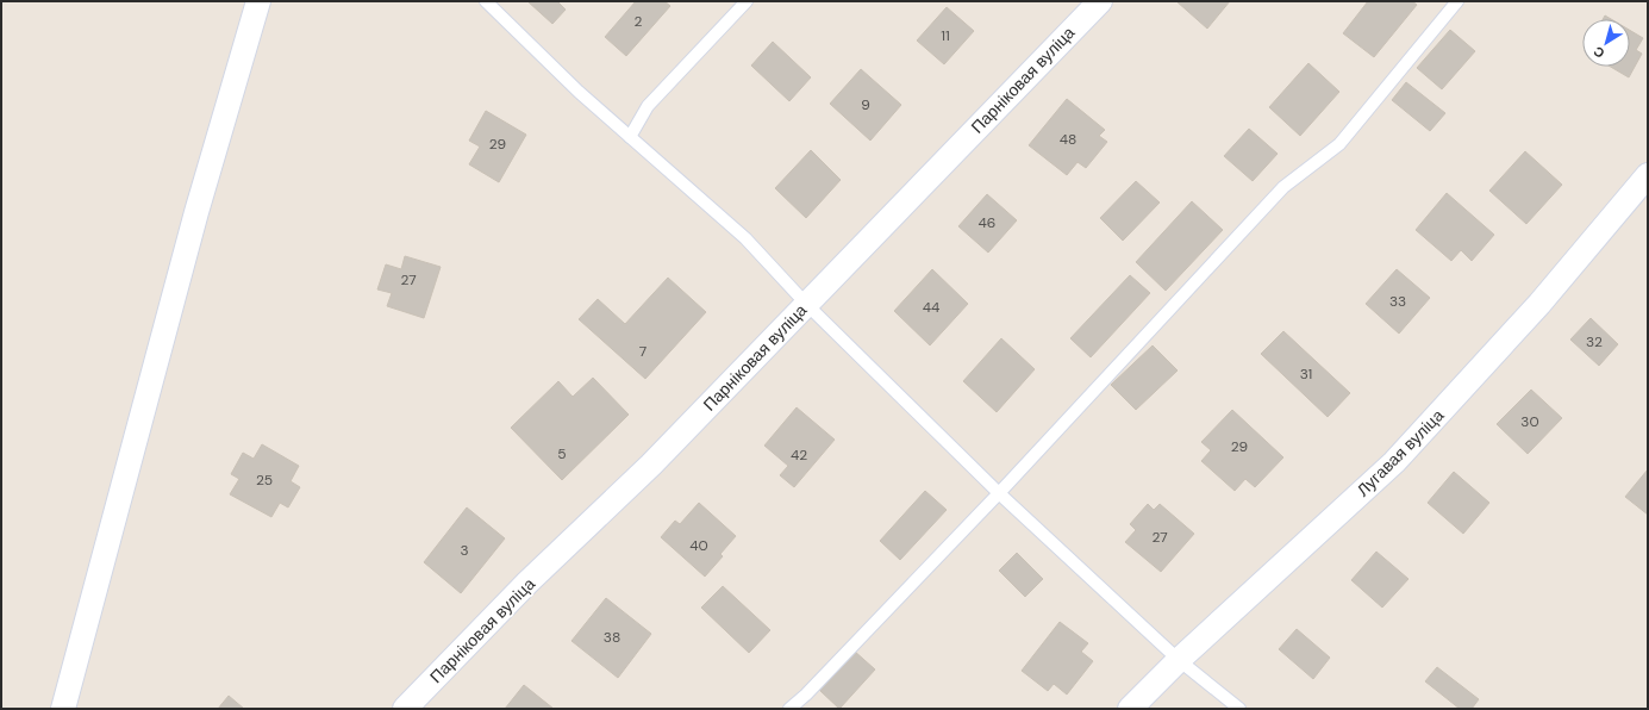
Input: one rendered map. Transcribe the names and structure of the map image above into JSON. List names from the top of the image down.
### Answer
{
  "streets": {
    "street": ["Парніковая вуліца", "Лугавая вуліца"]
  },
  "house_numbers": [
    "2",
    "11",
    "9",
    "48",
    "29",
    "46",
    "27",
    "33",
    "44",
    "32",
    "7",
    "31",
    "30",
    "29",
    "5",
    "42",
    "25",
    "27",
    "40",
    "3",
    "38"
  ],
  "north": "bottom left"
}
